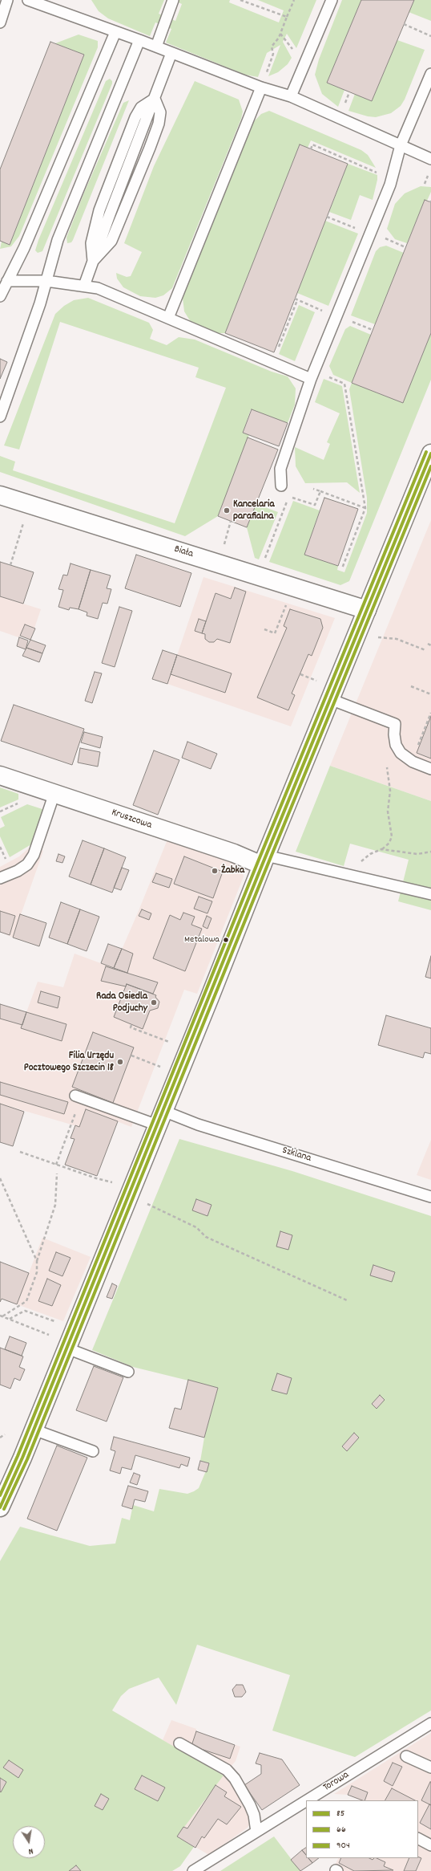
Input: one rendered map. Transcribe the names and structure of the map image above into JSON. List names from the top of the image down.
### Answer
{
  "streets": {
    "main road": ["Biała", "Kruszcowa"],
    "lane": ["Szklana", "Torowa"]
  },
  "places": [
    "Kancelaria parafialna",
    "Żabka",
    "Metalowa",
    "Rada Osiedla Podjuchy",
    "Filia Urzędu Pocztowego Szczecin 18"
  ],
  "lines": ["transit line 904", "transit line 85", "transit line 66"],
  "legend": ["85", "66", "904"],
  "north": "bottom"
}
